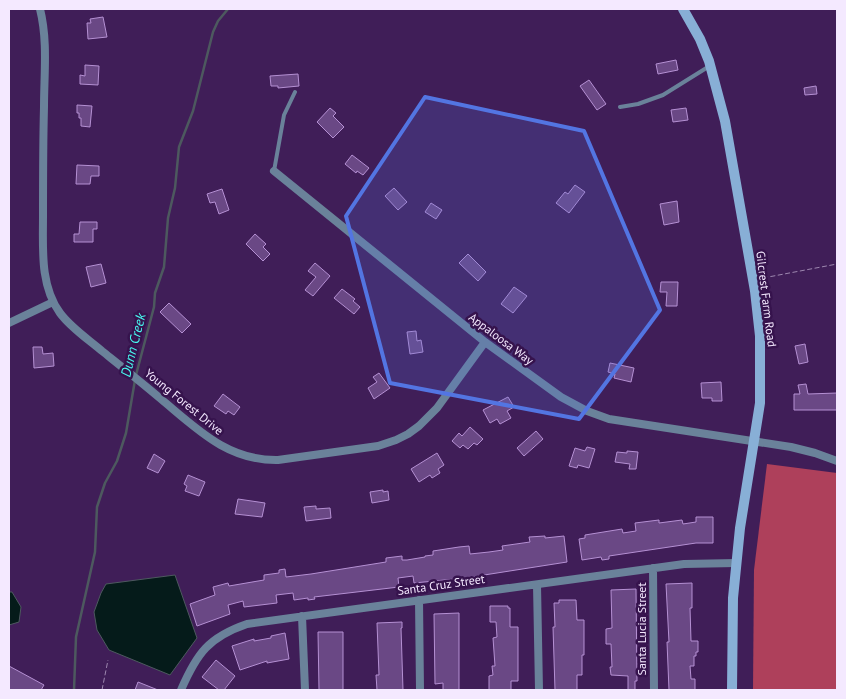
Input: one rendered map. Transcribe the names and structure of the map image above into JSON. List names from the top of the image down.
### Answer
{
  "streets": {
    "main road": ["Gilcrest Farm Road"],
    "street": [
      "Appaloosa Way",
      "Young Forest Drive",
      "Santa Cruz Street",
      "Santa Lucia Street"
    ]
  },
  "crossings": [
    ["Gilcrest Farm Road", "Appaloosa Way"],
    ["Gilcrest Farm Road", "Santa Cruz Street"],
    ["Appaloosa Way", "Young Forest Drive"],
    ["Santa Cruz Street", "Santa Lucia Street"]
  ],
  "water": ["Dunn Creek"]
}
